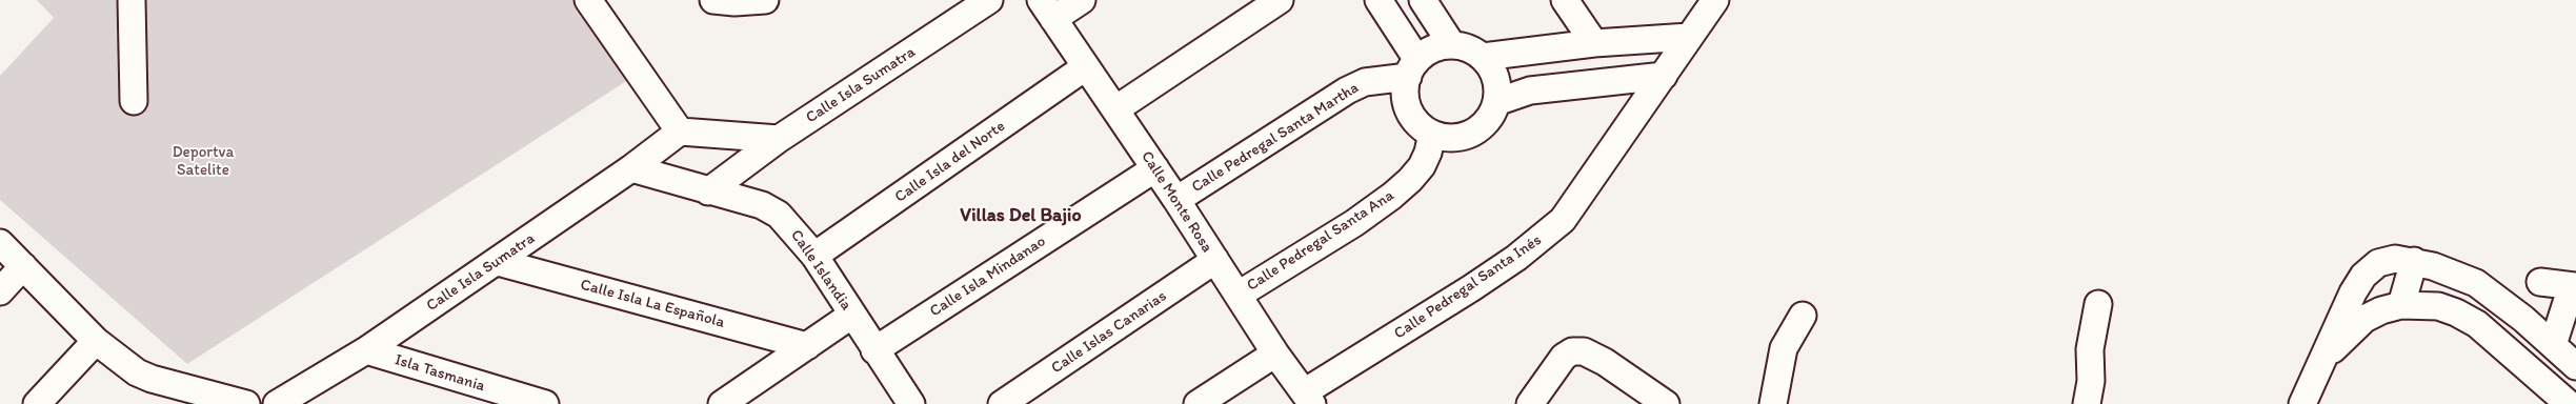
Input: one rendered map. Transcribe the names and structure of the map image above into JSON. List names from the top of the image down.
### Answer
{
  "streets": {
    "street": [
      "Calle Isla Sumatra",
      "Calle Pedregal Santa Martha",
      "Calle Isla del Norte",
      "Calle Monte Rosa",
      "Calle Pedregal Santa Ana",
      "Calle Islandia",
      "Calle Isla Mindanao",
      "Calle Pedregal Santa Inés",
      "Calle Isla La Española",
      "Calle Islas Canarias",
      "Isla Tasmania"
    ]
  },
  "crossings": [
    ["Calle Isla Sumatra", "Calle Islandia"],
    ["Calle Isla Sumatra", "Calle Isla La Española"],
    ["Calle Isla Sumatra", "Isla Tasmania"],
    ["Calle Pedregal Santa Martha", "Calle Monte Rosa"],
    ["Calle Pedregal Santa Martha", "Calle Pedregal Santa Ana"],
    ["Calle Isla del Norte", "Calle Monte Rosa"],
    ["Calle Isla del Norte", "Calle Islandia"],
    ["Calle Monte Rosa", "Calle Pedregal Santa Ana"],
    ["Calle Monte Rosa", "Calle Isla Mindanao"],
    ["Calle Monte Rosa", "Calle Pedregal Santa Inés"],
    ["Calle Monte Rosa", "Calle Islas Canarias"],
    ["Calle Islandia", "Calle Isla Mindanao"]
  ],
  "districts": ["Villas Del Bajio"],
  "parks": ["Deportva Satelite"]
}
